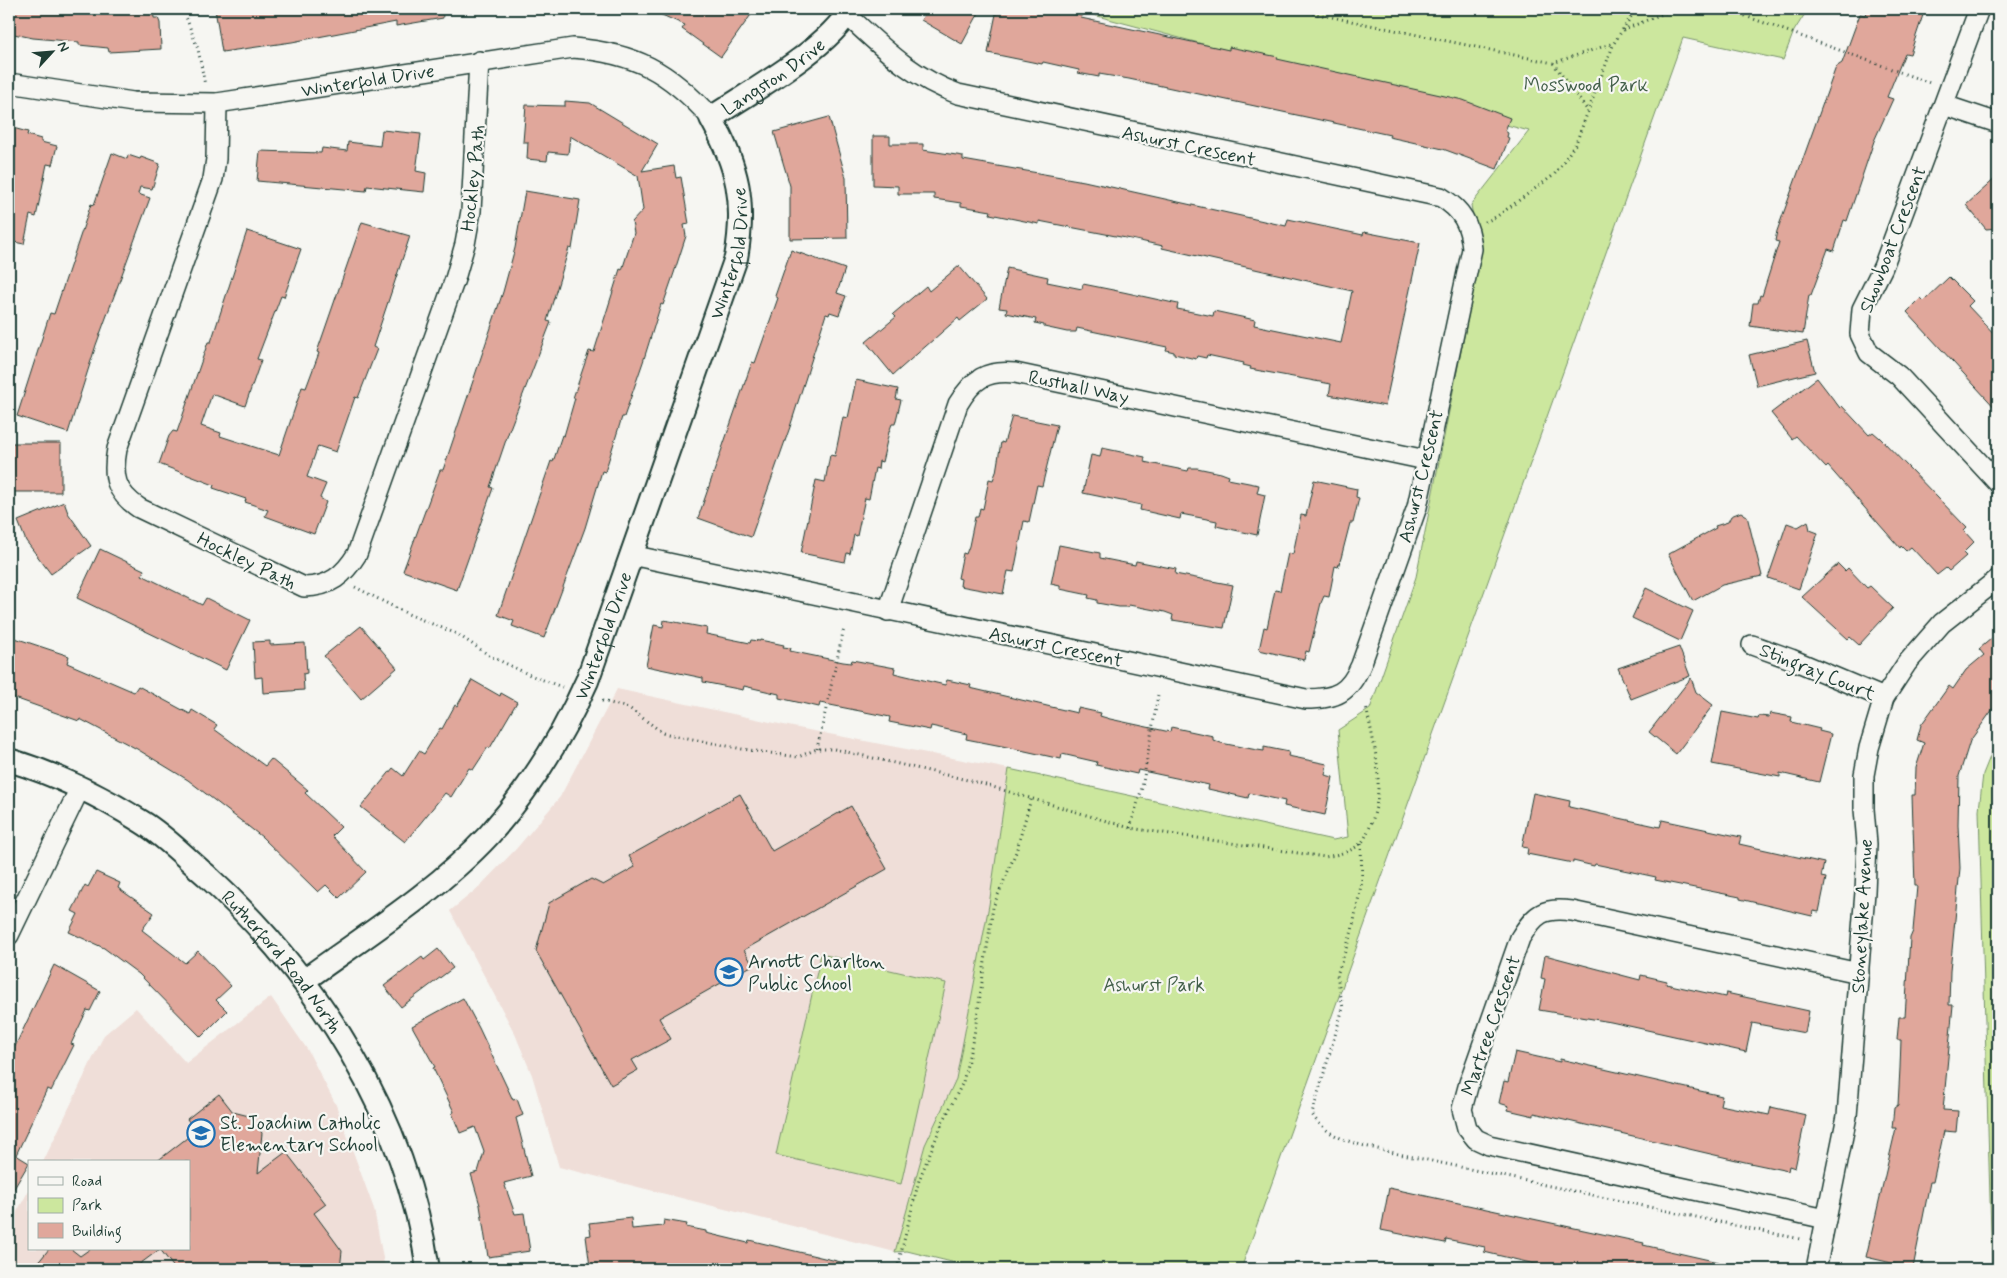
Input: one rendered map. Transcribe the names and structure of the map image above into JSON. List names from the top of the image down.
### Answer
{
  "streets": {
    "street": [
      "Langston Drive",
      "Winterfold Drive",
      "Ashurst Crescent",
      "Hockley Path",
      "Showboat Crescent",
      "Rusthall Way",
      "Stingray Court",
      "Stoneylake Avenue",
      "Rutherford Road North",
      "Martree Crescent"
    ]
  },
  "crossings": [
    ["Langston Drive", "Winterfold Drive"],
    ["Langston Drive", "Ashurst Crescent"],
    ["Winterfold Drive", "Ashurst Crescent"],
    ["Winterfold Drive", "Hockley Path"],
    ["Winterfold Drive", "Rutherford Road North"],
    ["Ashurst Crescent", "Rusthall Way"],
    ["Stingray Court", "Stoneylake Avenue"],
    ["Stoneylake Avenue", "Martree Crescent"]
  ],
  "parks": ["Mosswood Park", "Ashurst Park"],
  "places": {
    "school or university": ["Arnott Charlton Public School", "St. Joachim Catholic Elementary School"]
  },
  "legend": ["Road", "Park", "Building"],
  "north": "top right"
}
